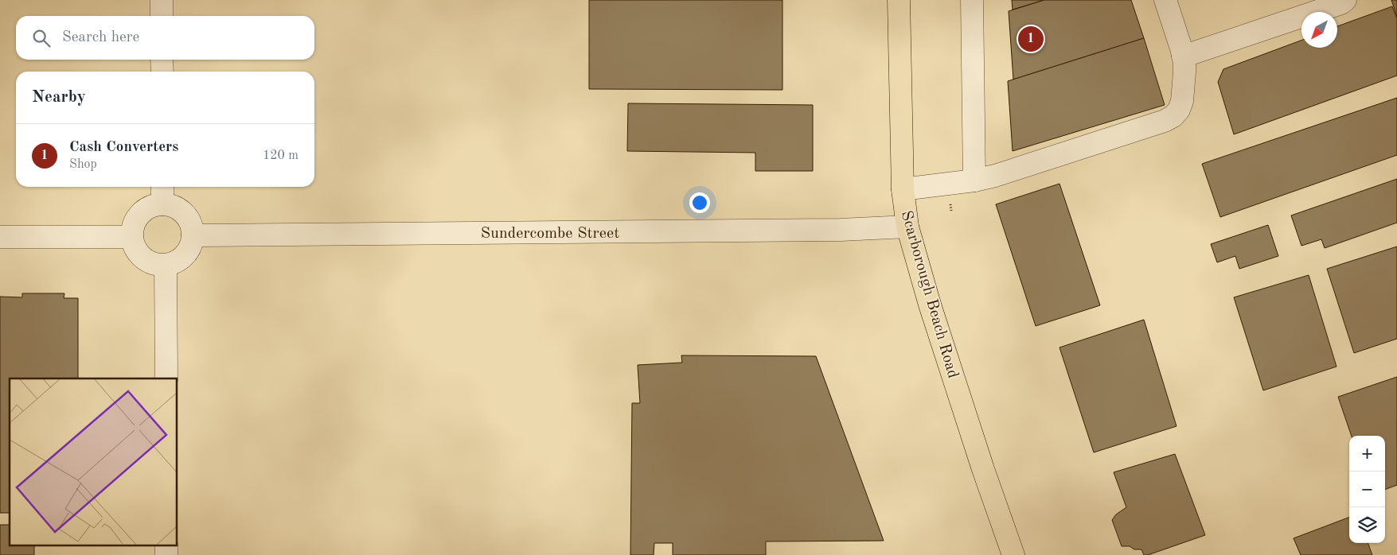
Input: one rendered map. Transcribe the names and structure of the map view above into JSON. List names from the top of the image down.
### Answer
{
  "streets": {
    "main road": ["Scarborough Beach Road"],
    "street": ["Sundercombe Street"]
  },
  "crossings": [
    ["Sundercombe Street", "Scarborough Beach Road"]
  ],
  "north": "bottom left",
  "page": {
    "search": "Search here",
    "pins": "1",
    "heading": "Nearby",
    "list": [
      {
        "mark": "1",
        "name": "Cash Converters",
        "note": "Shop",
        "value": "120 m"
      }
    ],
    "map_buttons": ["+", "−"]
  }
}
